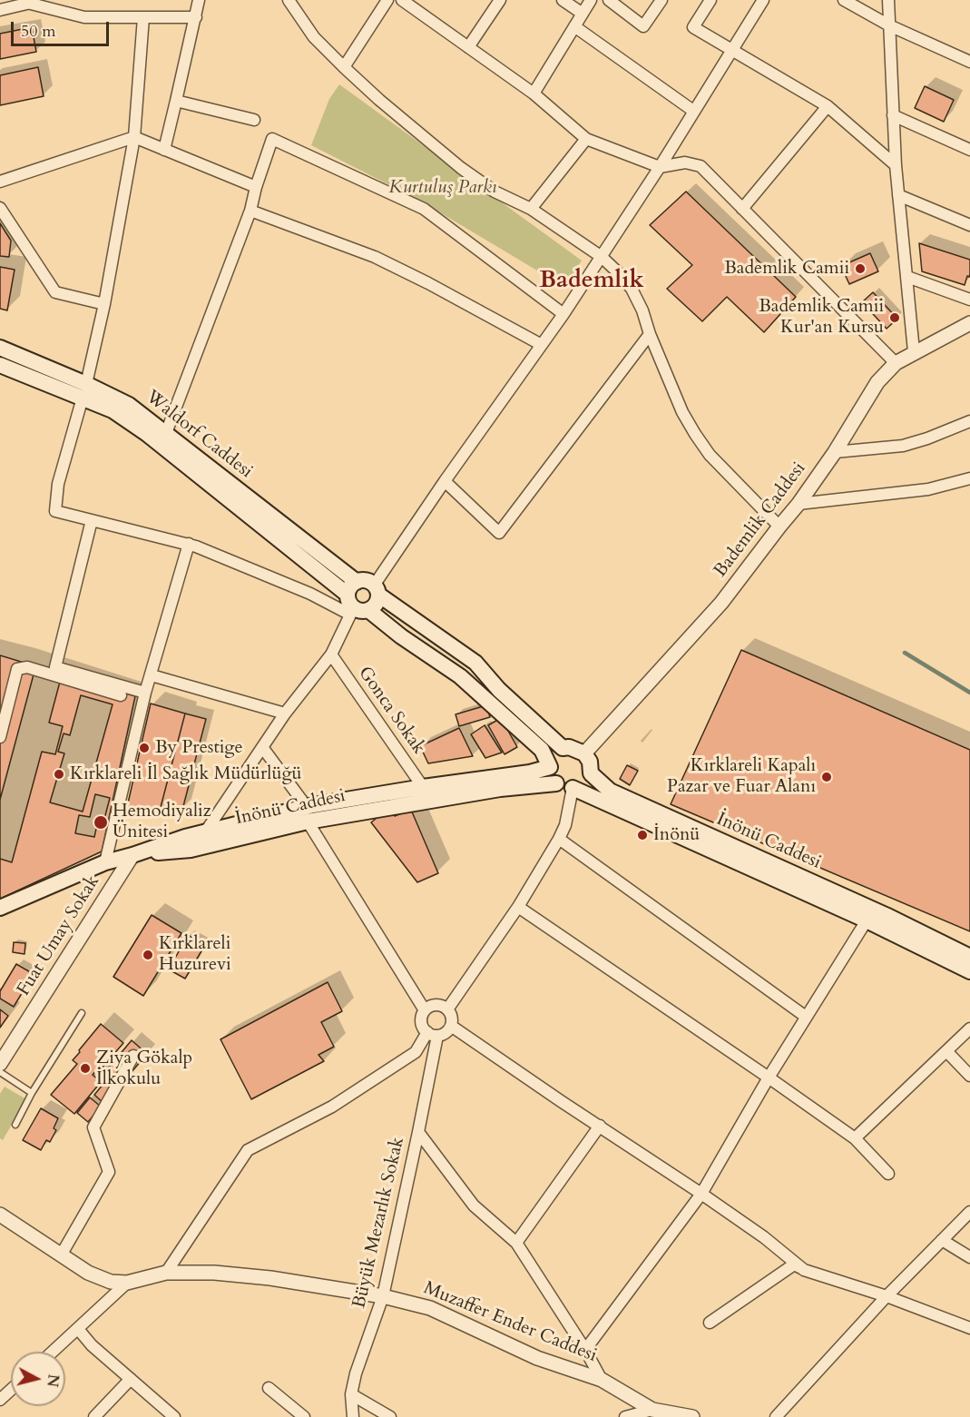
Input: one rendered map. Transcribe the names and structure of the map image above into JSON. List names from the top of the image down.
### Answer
{
  "streets": {
    "main road": ["Waldorf Caddesi", "İnönü Caddesi"],
    "street": [
      "Bademlik Caddesi",
      "Gonca Sokak",
      "Fuat Umay Sokak",
      "Büyük Mezarlık Sokak",
      "Muzaffer Ender Caddesi"
    ]
  },
  "crossings": [
    ["Waldorf Caddesi", "Bademlik Caddesi"],
    ["Waldorf Caddesi", "İnönü Caddesi"],
    ["Bademlik Caddesi", "İnönü Caddesi"],
    ["Gonca Sokak", "İnönü Caddesi"],
    ["İnönü Caddesi", "Fuat Umay Sokak"],
    ["Büyük Mezarlık Sokak", "Muzaffer Ender Caddesi"]
  ],
  "districts": ["Bademlik"],
  "parks": ["Kurtuluş Parkı"],
  "places": [
    "Bademlik Camii",
    "Bademlik Camii Kur'an Kursu",
    "By Prestige",
    "Kırklareli İl Sağlık Müdürlüğü",
    "Kırklareli Kapalı Pazar ve Fuar Alanı",
    "Hemodiyaliz Ünitesi",
    "İnönü",
    "Kırklareli Huzurevi",
    "Ziya Gökalp İlkokulu"
  ],
  "scale_bar": "50 m",
  "north": "right"
}
